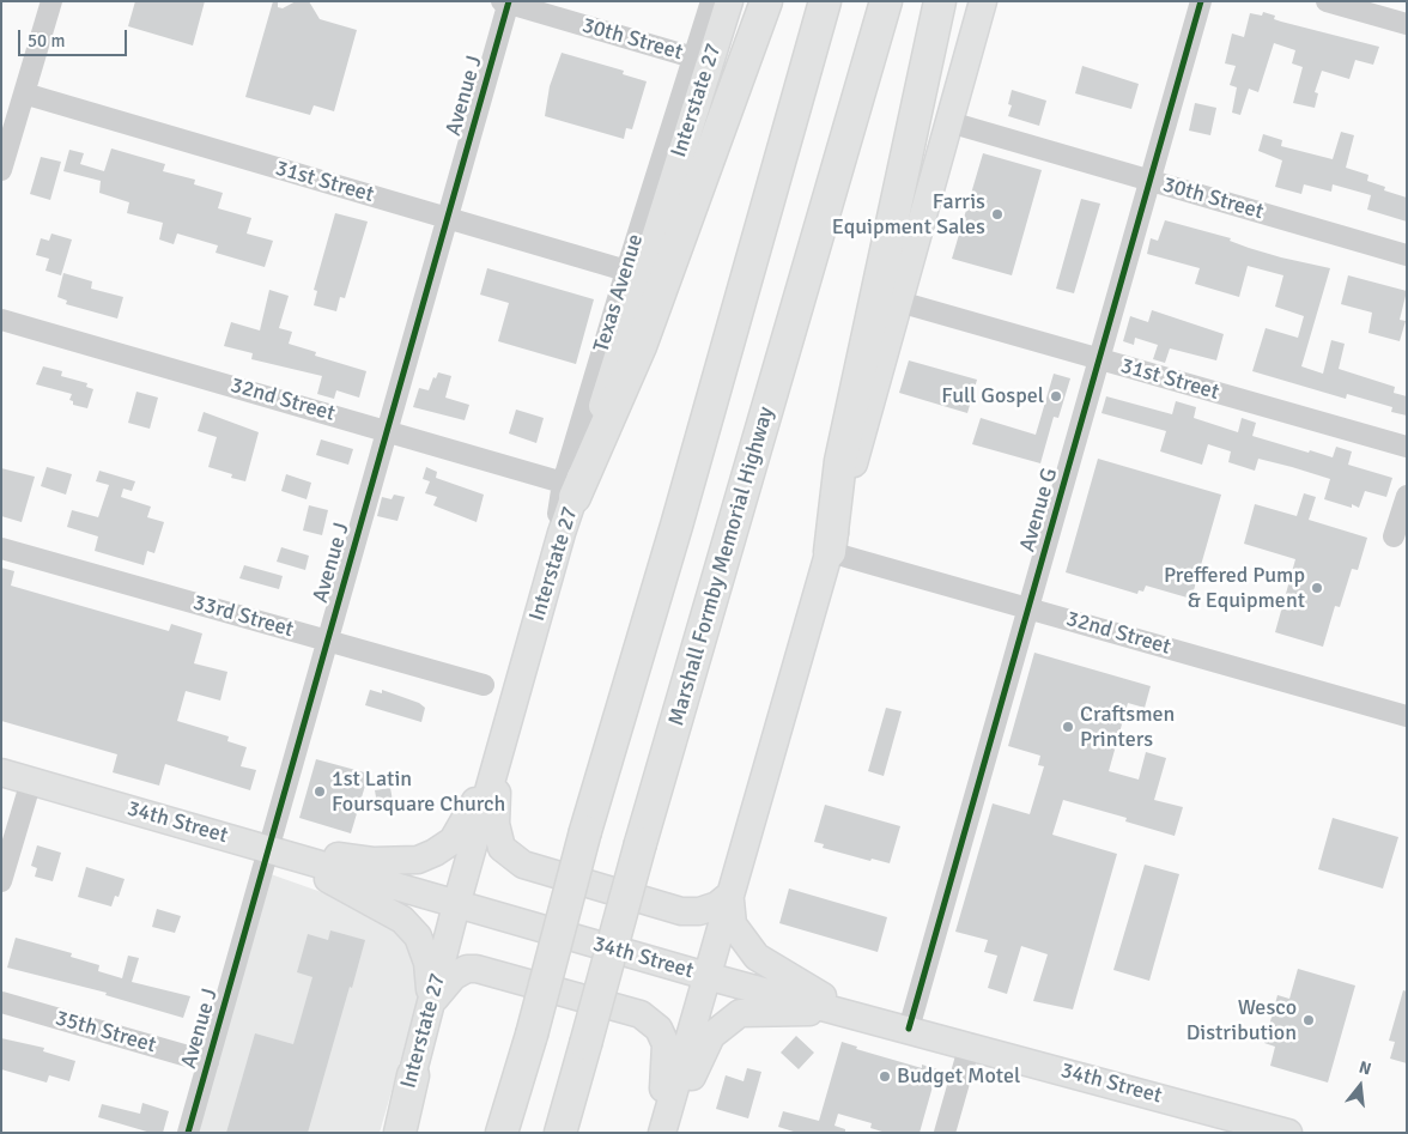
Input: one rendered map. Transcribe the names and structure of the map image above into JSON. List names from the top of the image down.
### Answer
{
  "streets": {
    "highway": ["Marshall Formby Memorial Highway"],
    "main road": ["Interstate 27", "34th Street"],
    "street": [
      "30th Street",
      "Avenue J",
      "31st Street",
      "Texas Avenue",
      "32nd Street",
      "Avenue G",
      "33rd Street",
      "35th Street"
    ]
  },
  "crossings": [
    ["30th Street", "Avenue J"],
    ["30th Street", "Interstate 27"],
    ["30th Street", "Texas Avenue"],
    ["30th Street", "Avenue G"],
    ["Avenue J", "31st Street"],
    ["Avenue J", "32nd Street"],
    ["Avenue J", "33rd Street"],
    ["Avenue J", "34th Street"],
    ["Avenue J", "35th Street"],
    ["Interstate 27", "Texas Avenue"],
    ["Interstate 27", "32nd Street"],
    ["Interstate 27", "34th Street"],
    ["31st Street", "Texas Avenue"],
    ["31st Street", "Avenue G"],
    ["Texas Avenue", "32nd Street"],
    ["32nd Street", "Avenue G"],
    ["Avenue G", "34th Street"]
  ],
  "places": [
    "Farris Equipment Sales",
    "Full Gospel",
    "Preffered Pump & Equipment",
    "Craftsmen Printers",
    "1st Latin Foursquare Church",
    "Wesco Distribution",
    "Budget Motel"
  ],
  "scale_bar": "50 m",
  "north": "top"
}
